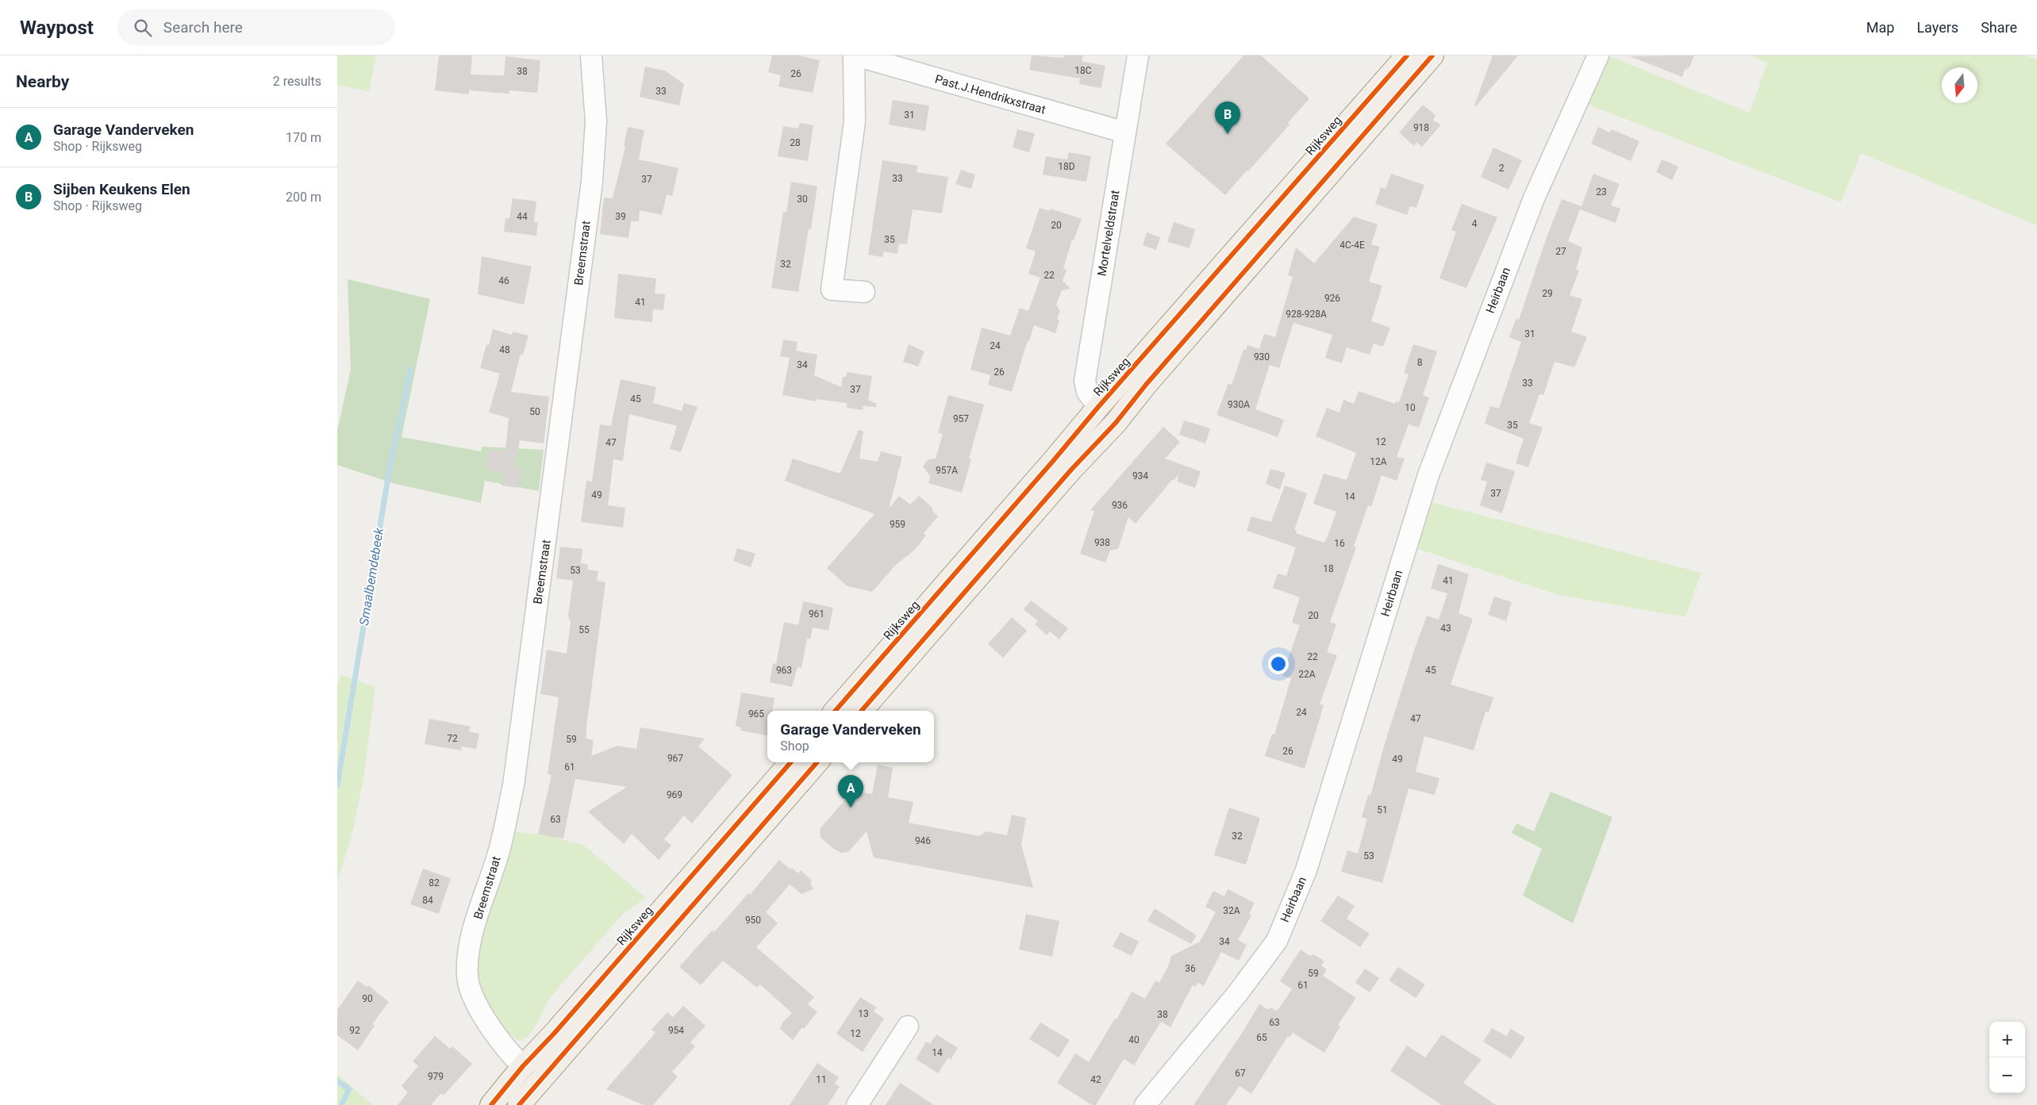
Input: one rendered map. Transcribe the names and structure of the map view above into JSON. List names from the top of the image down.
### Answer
{
  "streets": {
    "main road": ["Rijksweg"],
    "street": [
      "Past.J.Hendrikxstraat",
      "Mortelveldstraat",
      "Breemstraat",
      "Heirbaan"
    ]
  },
  "crossings": [
    ["Past.J.Hendrikxstraat", "Mortelveldstraat"],
    ["Rijksweg", "Mortelveldstraat"],
    ["Rijksweg", "Breemstraat"]
  ],
  "water": ["Smaalbemdebeek"],
  "house_numbers": [
    "18C",
    "38",
    "26",
    "33",
    "31",
    "918",
    "28",
    "18D",
    "2",
    "33",
    "37",
    "23",
    "30",
    "44",
    "39",
    "4",
    "20",
    "35",
    "4C-4E",
    "27",
    "32",
    "22",
    "46",
    "29",
    "926",
    "41",
    "928-928A",
    "31",
    "24",
    "48",
    "930",
    "8",
    "34",
    "26",
    "33",
    "37",
    "45",
    "930A",
    "10",
    "50",
    "957",
    "35",
    "12",
    "47",
    "12A",
    "957A",
    "934",
    "37",
    "49",
    "14",
    "936",
    "959",
    "938",
    "16",
    "18",
    "53",
    "41",
    "961",
    "20",
    "43",
    "55",
    "22",
    "963",
    "45",
    "22A",
    "24",
    "965",
    "47",
    "72",
    "59",
    "26",
    "967",
    "49",
    "61",
    "969",
    "51",
    "63",
    "32",
    "946",
    "53",
    "82",
    "84",
    "32A",
    "950",
    "34",
    "36",
    "59",
    "61",
    "90",
    "13",
    "38",
    "63",
    "92",
    "954",
    "12",
    "65",
    "40",
    "14",
    "67",
    "979",
    "11",
    "42"
  ],
  "north": "bottom",
  "page": {
    "header": "Waypost",
    "search": "Search here",
    "nav": ["Map", "Layers", "Share"],
    "heading": ["Nearby", "2 results"],
    "pins": ["B", "A"],
    "list": [
      {
        "mark": "A",
        "name": "Garage Vanderveken",
        "note": "Shop · Rijksweg",
        "value": "170 m"
      },
      {
        "mark": "B",
        "name": "Sijben Keukens Elen",
        "note": "Shop · Rijksweg",
        "value": "200 m"
      }
    ],
    "popup": ["Garage Vanderveken", "Shop"],
    "map_buttons": ["+", "−"]
  }
}
